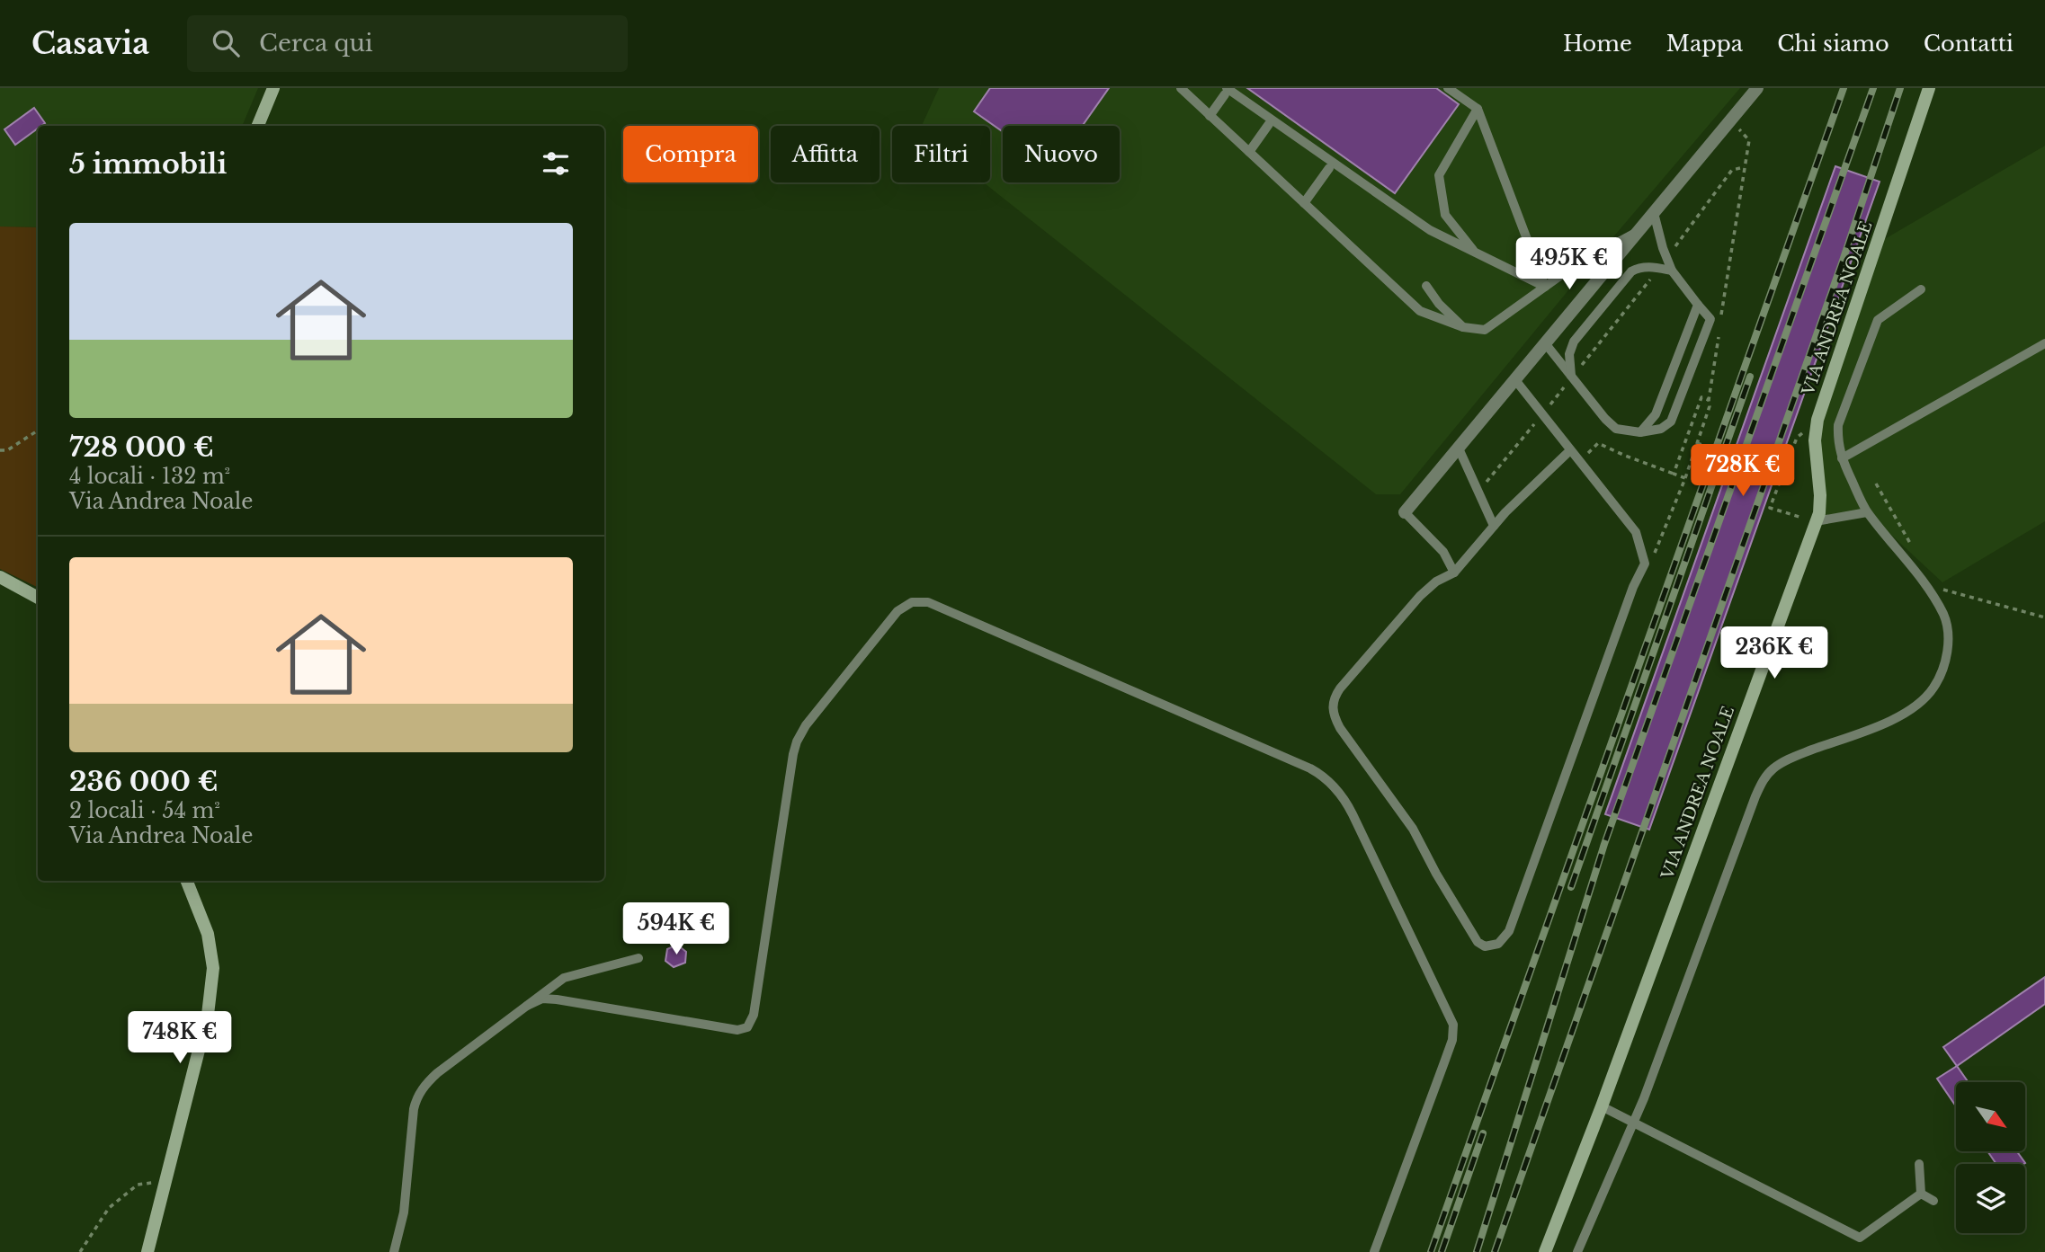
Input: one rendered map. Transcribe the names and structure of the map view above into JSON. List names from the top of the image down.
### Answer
{
  "streets": {
    "street": ["VIA ANDREA NOALE"]
  },
  "north": "bottom right",
  "page": {
    "header": "Casavia",
    "search": "Cerca qui",
    "nav": [
      "Home",
      "Mappa",
      "Chi siamo",
      "Contatti"
    ],
    "chip": [
      "Compra",
      "Affitta",
      "Filtri",
      "Nuovo"
    ],
    "heading": "5 immobili",
    "list": [
      {
        "name": "728 000 €",
        "note": "4 locali · 132 m² · Via Andrea Noale"
      },
      {
        "name": "236 000 €",
        "note": "2 locali · 54 m² · Via Andrea Noale"
      }
    ],
    "price": [
      "495K €",
      "728K €",
      "236K €",
      "594K €",
      "748K €"
    ]
  }
}
